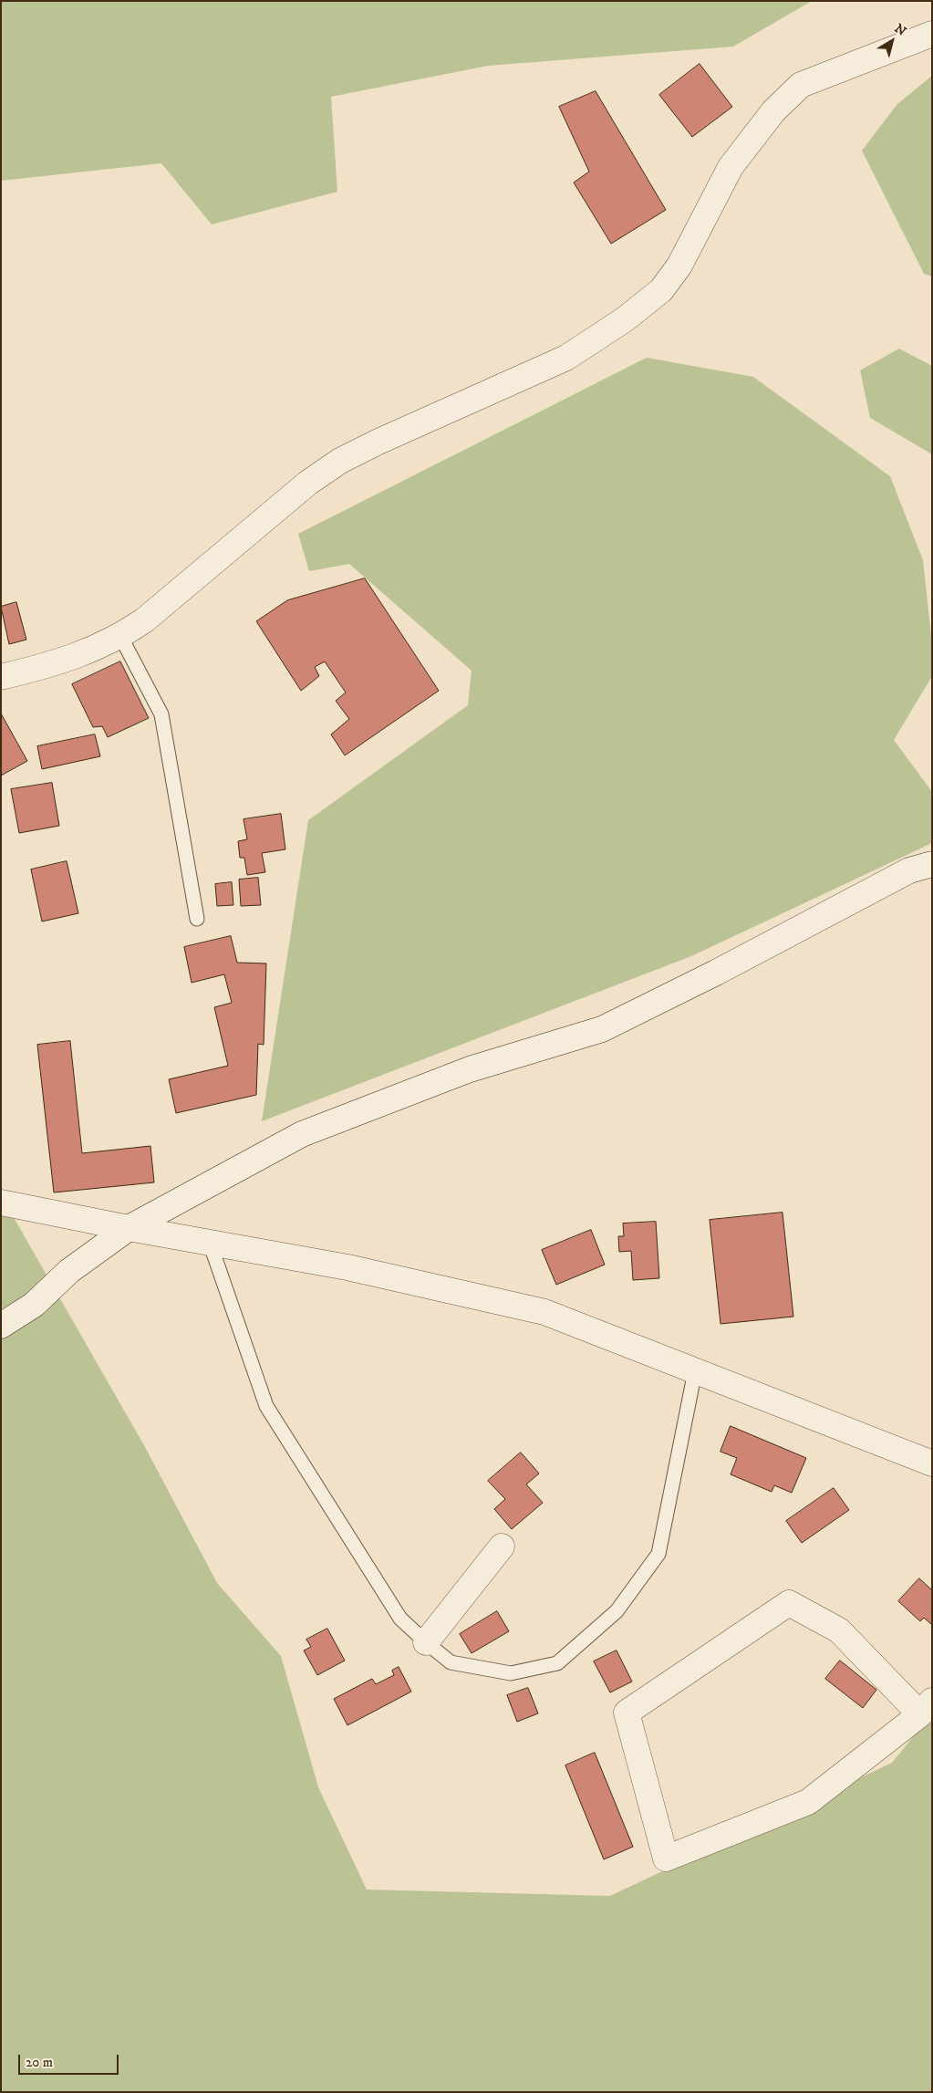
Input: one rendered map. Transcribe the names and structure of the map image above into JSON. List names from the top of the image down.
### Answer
{
  "scale_bar": "20 m",
  "north": "top right"
}
